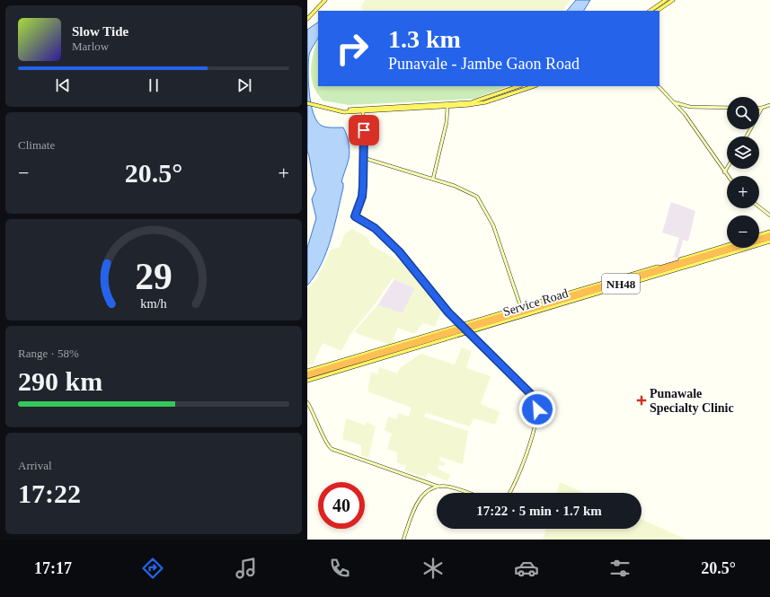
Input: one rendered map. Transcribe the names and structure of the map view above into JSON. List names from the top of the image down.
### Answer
{
  "streets": {
    "highway": ["NH48"],
    "main road": ["Service Road"]
  },
  "crossings": [
    ["NH48", "Service Road"]
  ],
  "places": {
    "health": ["Punawale Specialty Clinic"]
  },
  "page": {
    "turn": ["1.3 km", "Punavale - Jambe Gaon Road"],
    "song": ["Slow Tide", "Marlow"],
    "map_buttons": ["+", "−"],
    "tile": [
      "Climate",
      ["Range · 58%", "290 km"],
      ["Arrival", "17:22"]
    ],
    "heat": ["−", "20.5°", "+"],
    "limit": "40",
    "trip": "17:22 · 5 min · 1.7 km",
    "tabs": ["17:17", "20.5°"],
    "gauge": ["29", "km/h"]
  }
}
